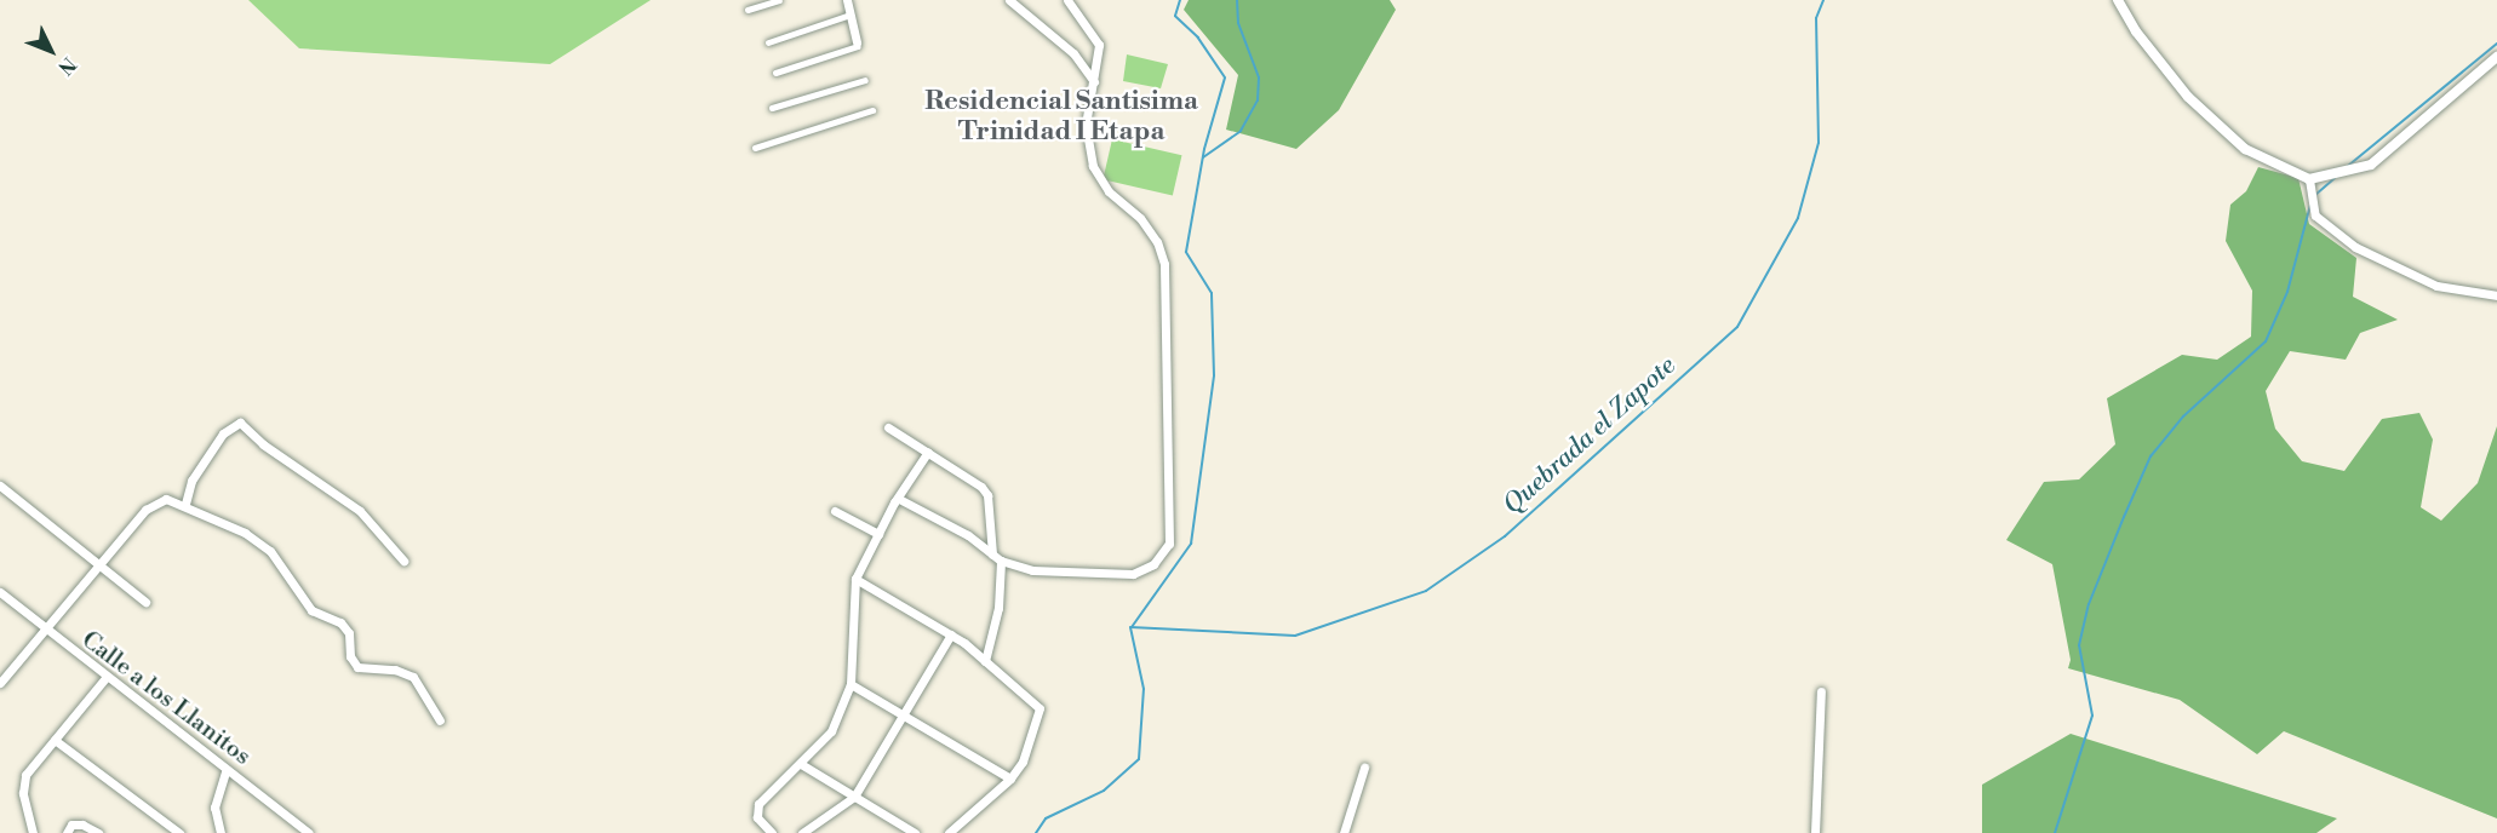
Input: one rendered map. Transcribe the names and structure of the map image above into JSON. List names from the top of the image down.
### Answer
{
  "streets": {
    "street": ["Calle a los Llanitos"]
  },
  "districts": ["Residencial Santisima Trinidad I Etapa"],
  "water": ["Quebrada el Zapote"],
  "north": "bottom right"
}
